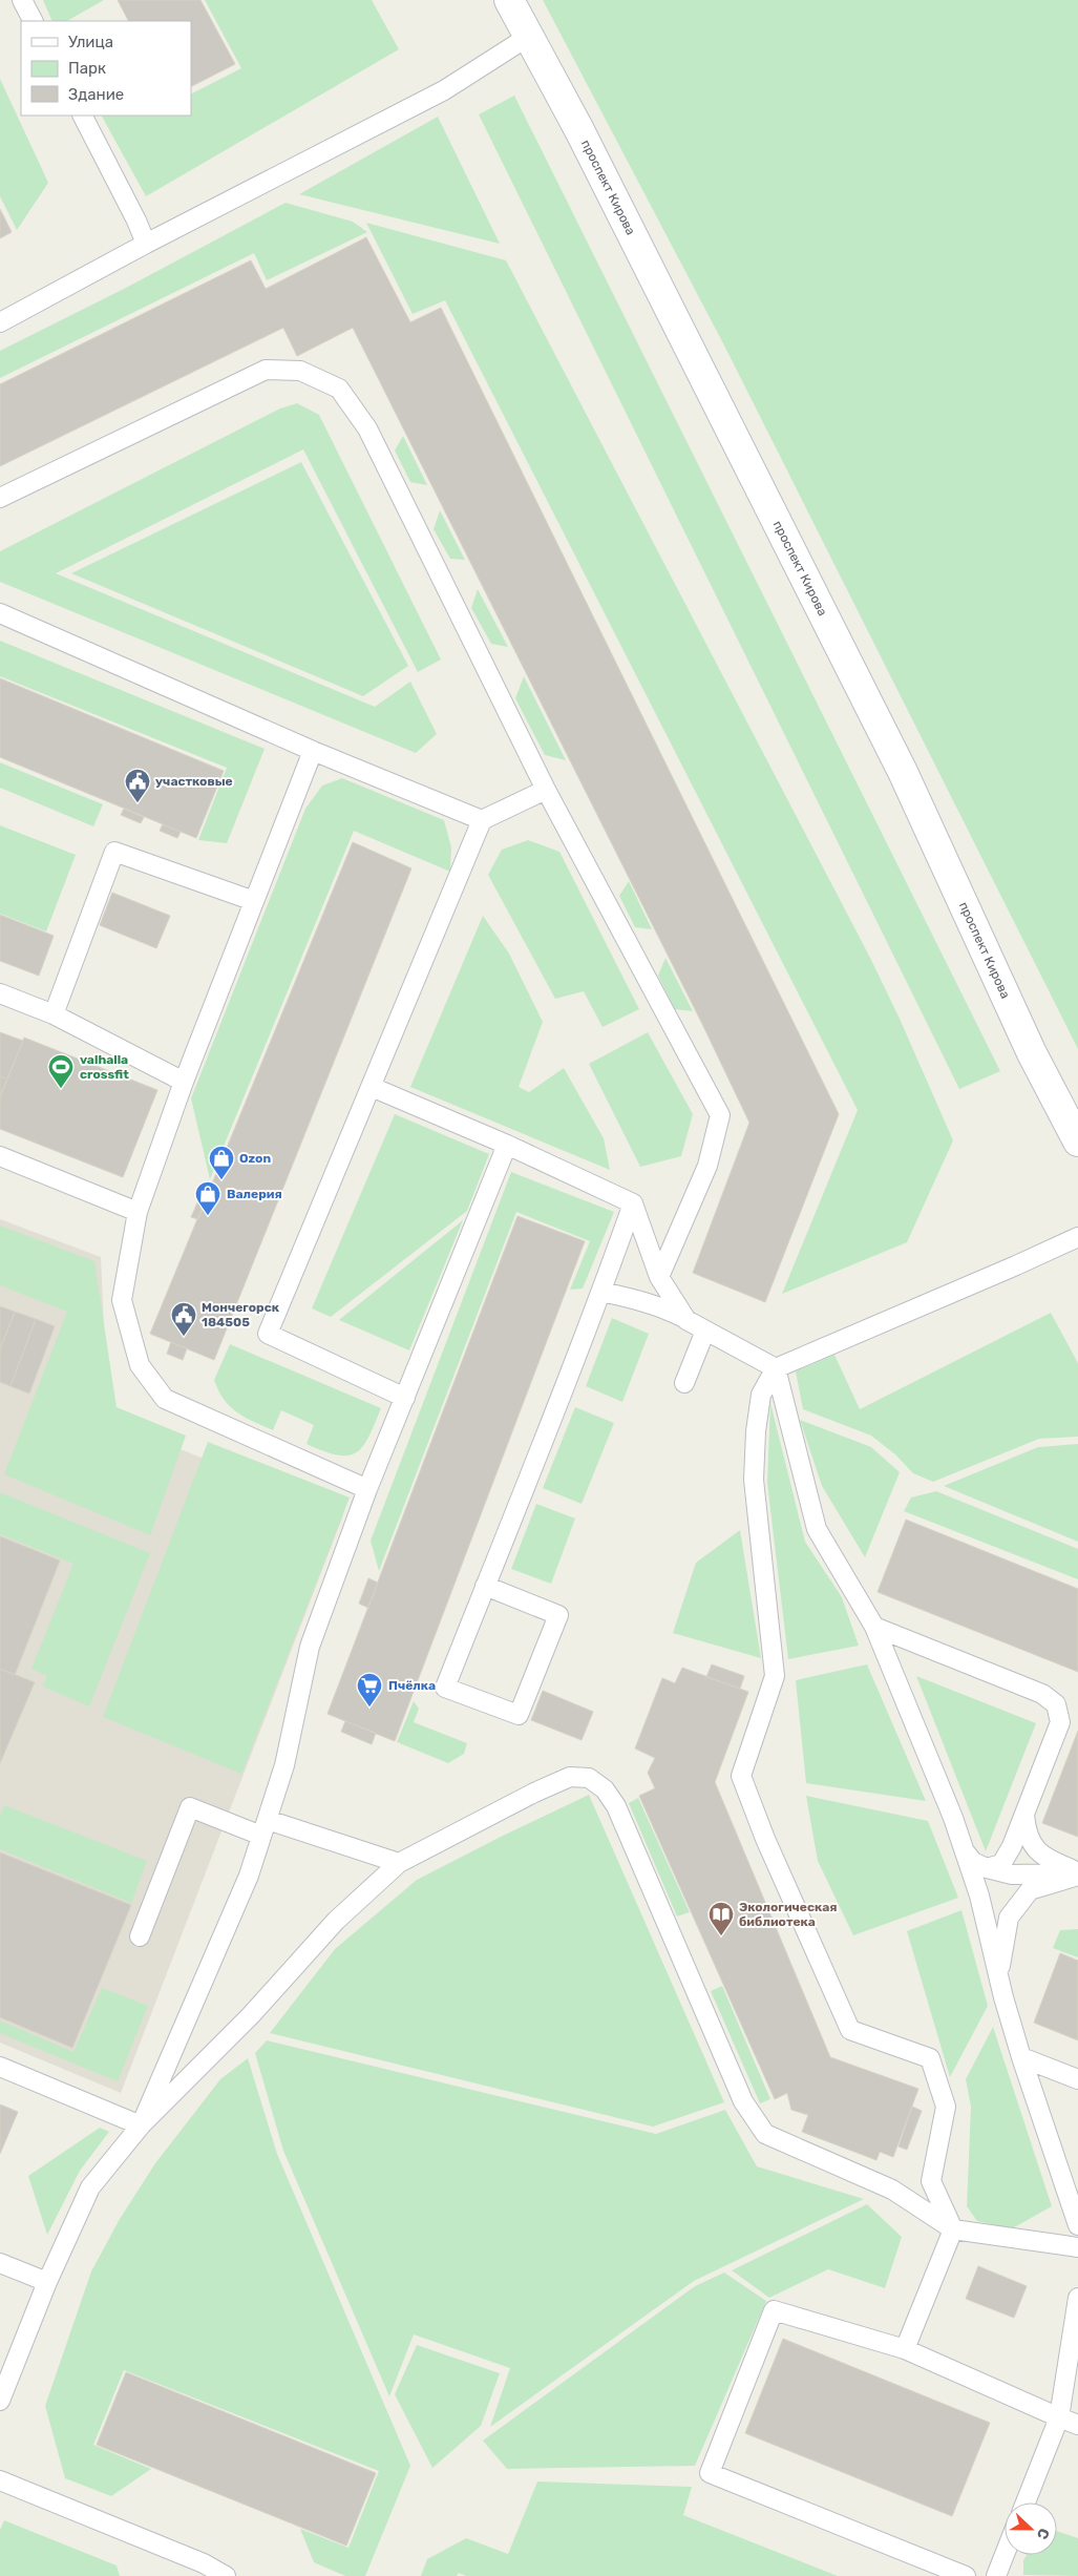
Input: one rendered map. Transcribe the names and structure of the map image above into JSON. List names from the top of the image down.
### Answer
{
  "streets": {
    "main road": ["проспект Кирова"]
  },
  "places": {
    "public building": ["участковые", "Мончегорск 184505"],
    "sports": ["valhalla crossfit"],
    "shop": ["Ozon", "Валерия"],
    "supermarket": ["Пчёлка"],
    "library": ["Экологическая библиотека"]
  },
  "legend": ["Улица", "Парк", "Здание"],
  "north": "right"
}
